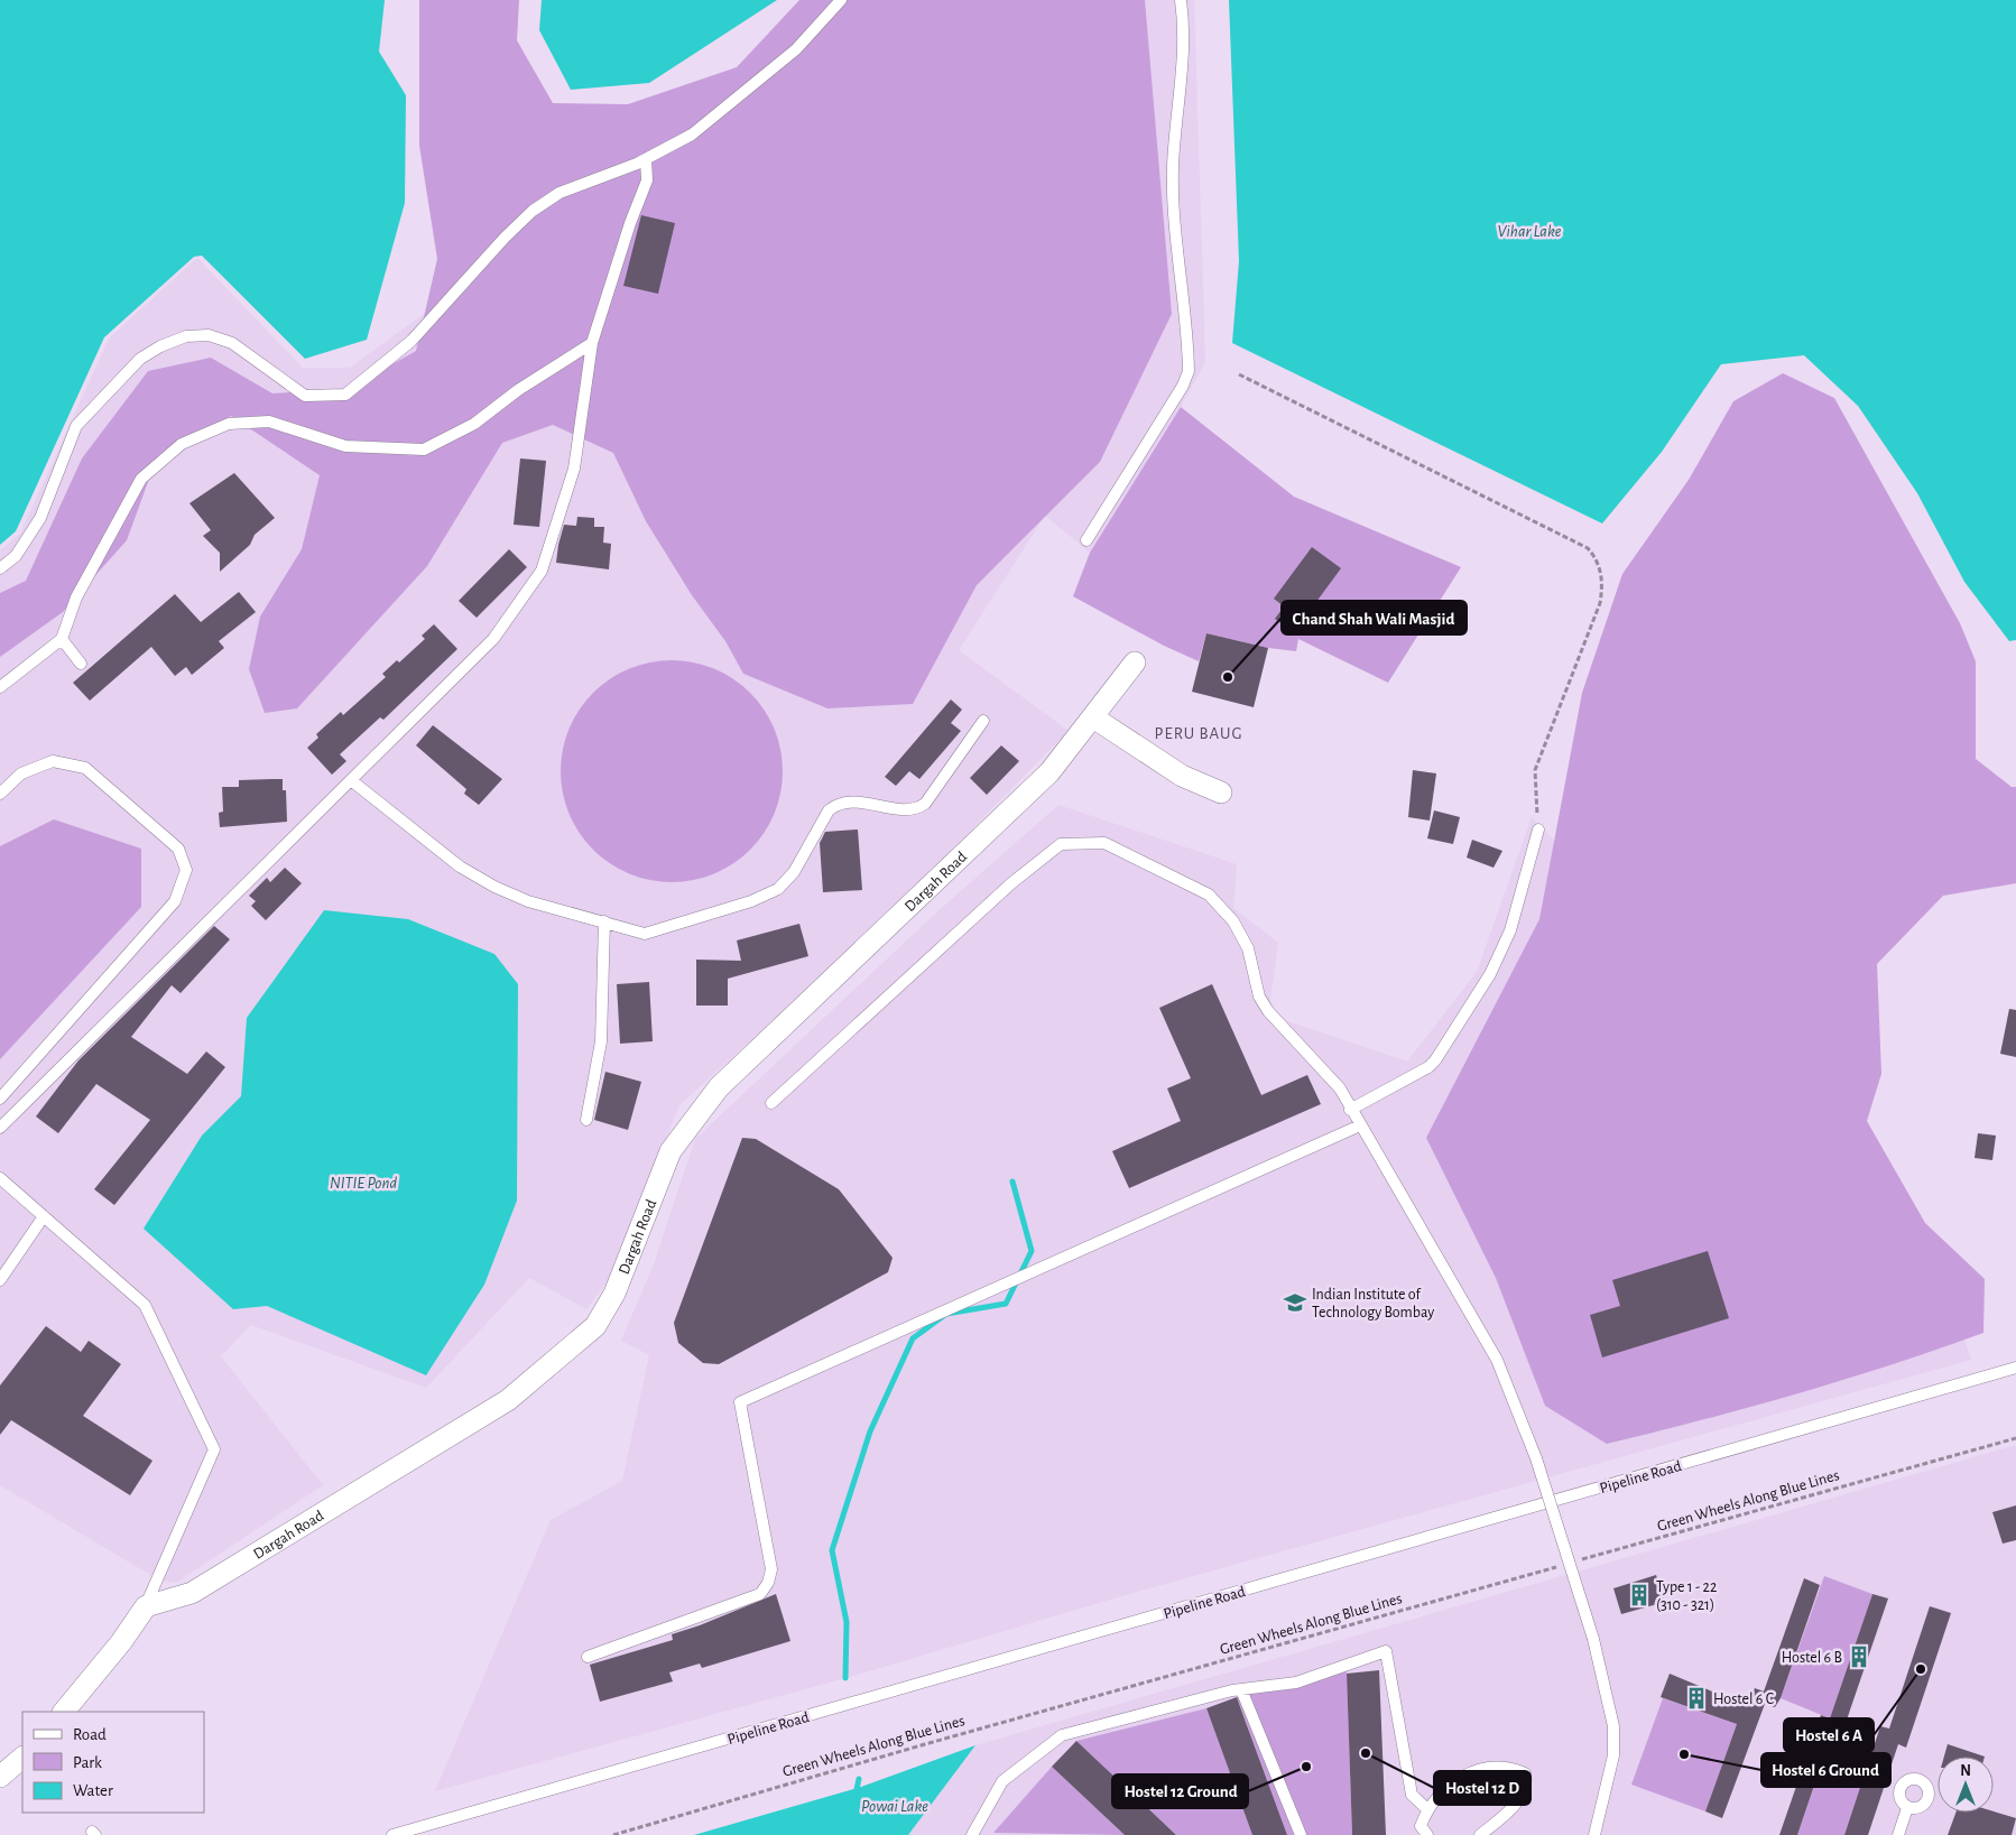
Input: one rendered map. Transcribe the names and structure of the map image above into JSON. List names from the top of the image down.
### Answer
{
  "streets": {
    "street": ["Dargah Road"],
    "lane": ["Pipeline Road"],
    "path": ["Green Wheels Along Blue Lines"]
  },
  "districts": ["PERU BAUG"],
  "water": ["Vihar Lake", "NITIE Pond", "Powai Lake"],
  "places": {
    "other": [
      "Chand Shah Wali Masjid",
      "Hostel 6 A",
      "Hostel 12 D",
      "Hostel 6 Ground",
      "Hostel 12 Ground"
    ],
    "school or university": ["Indian Institute of Technology Bombay"],
    "building": ["Type 1 - 22 (310 - 321)", "Hostel 6 B", "Hostel 6 C"]
  },
  "legend": ["Road", "Park", "Water"],
  "north": "top"
}
